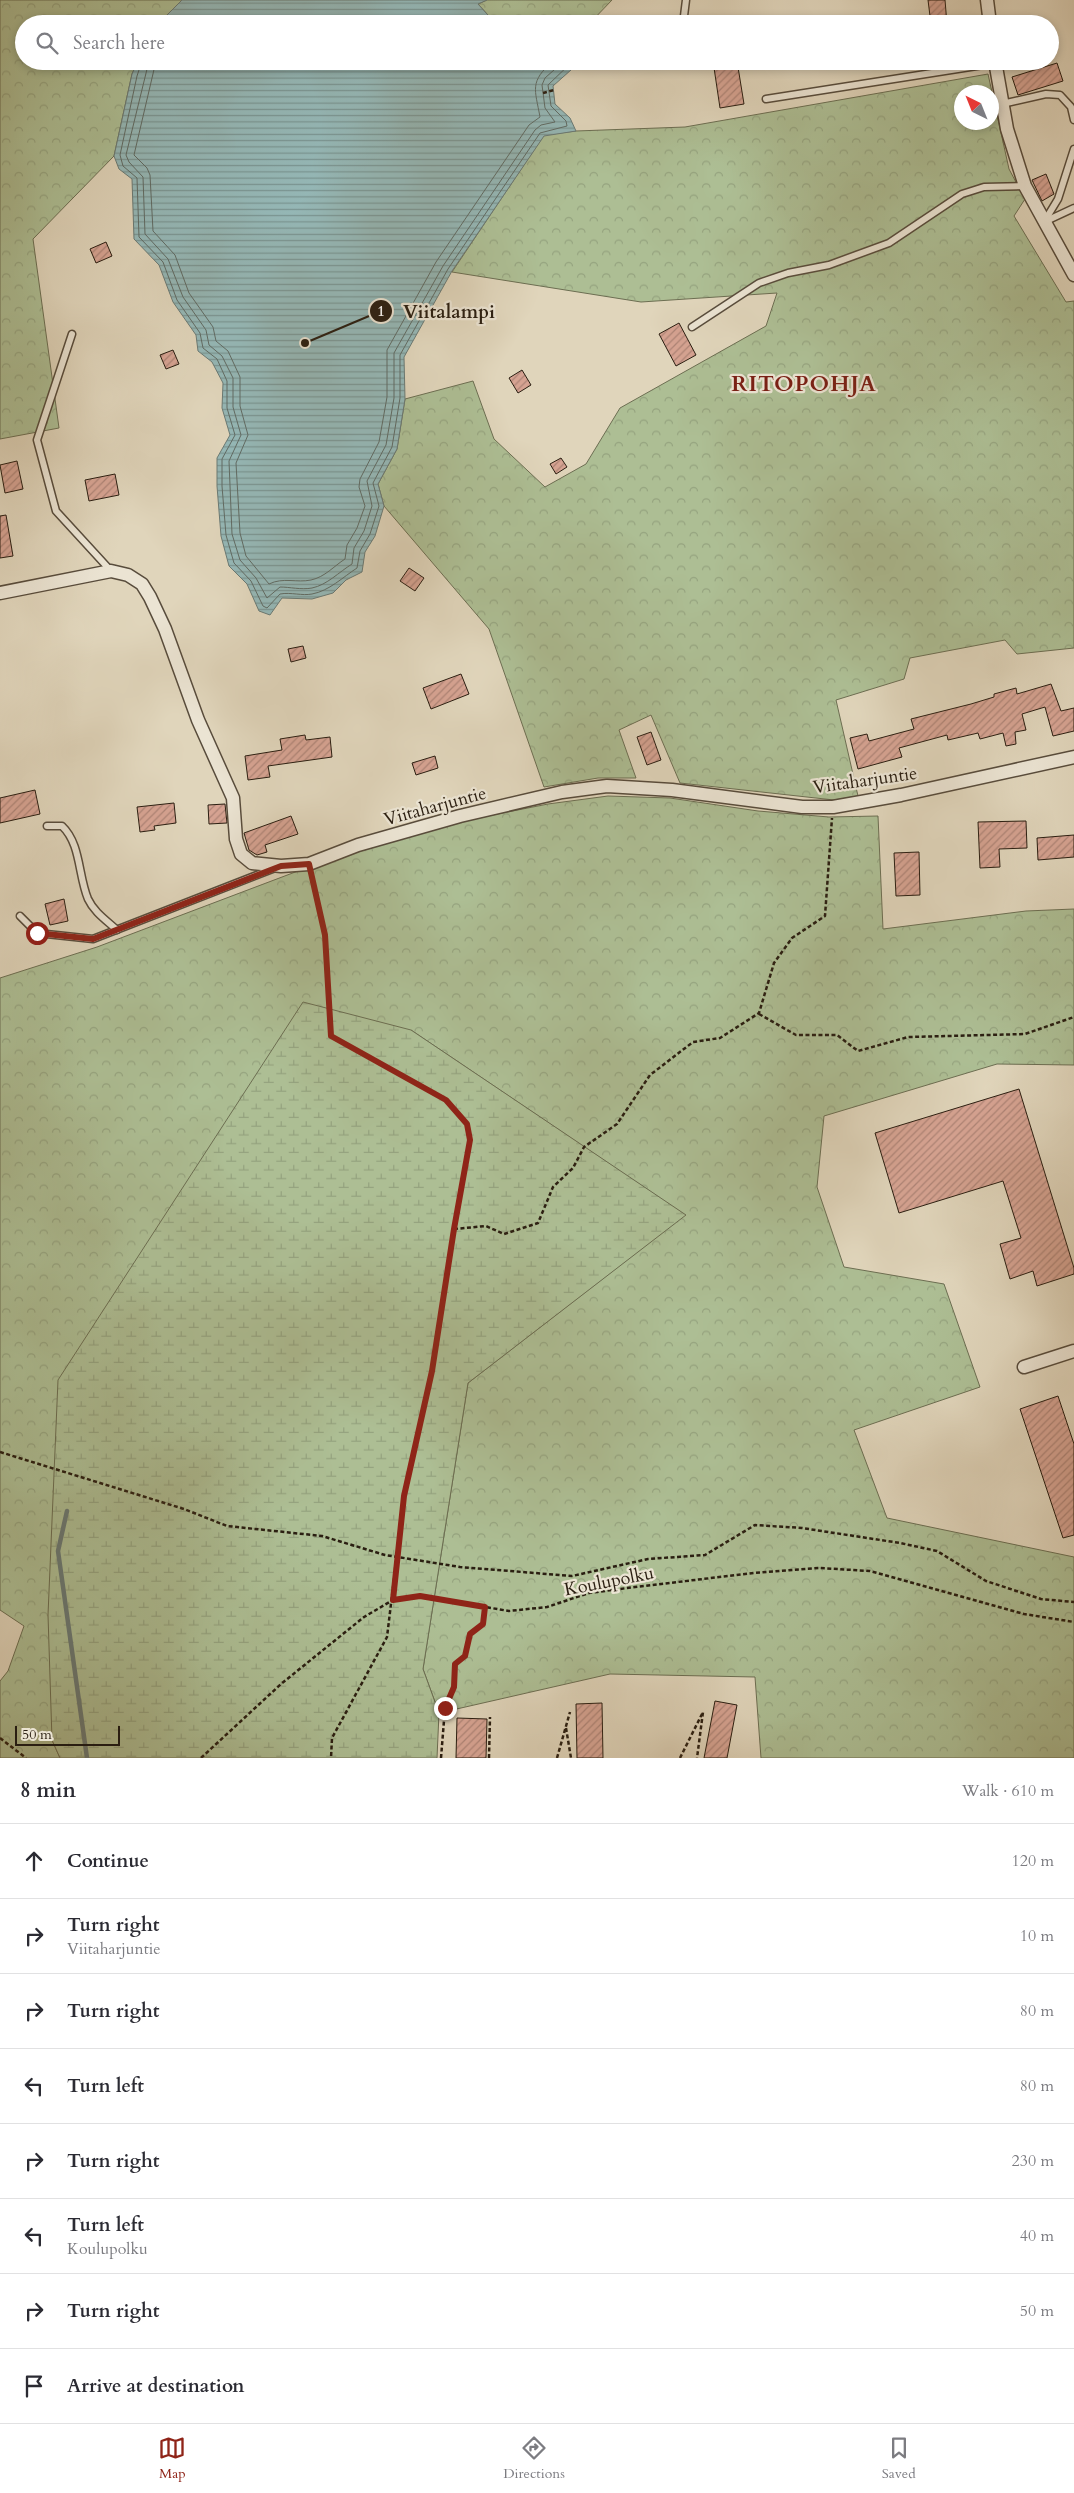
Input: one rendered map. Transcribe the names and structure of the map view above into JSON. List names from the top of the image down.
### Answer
{
  "streets": {
    "street": ["Viitaharjuntie"],
    "path": ["Koulupolku"]
  },
  "districts": ["RITOPOHJA"],
  "places": ["Viitalampi"],
  "scale_bar": "50 m",
  "north": "top left",
  "page": {
    "search": "Search here",
    "scale": "50 m",
    "heading": ["8 min", "Walk · 610 m"],
    "list": [
      ["Continue", "120 m"],
      ["Turn right", "Viitaharjuntie", "10 m"],
      ["Turn right", "80 m"],
      ["Turn left", "80 m"],
      ["Turn right", "230 m"],
      ["Turn left", "Koulupolku", "40 m"],
      ["Turn right", "50 m"],
      "Arrive at destination"
    ],
    "nav": ["Map", "Directions", "Saved"]
  }
}
